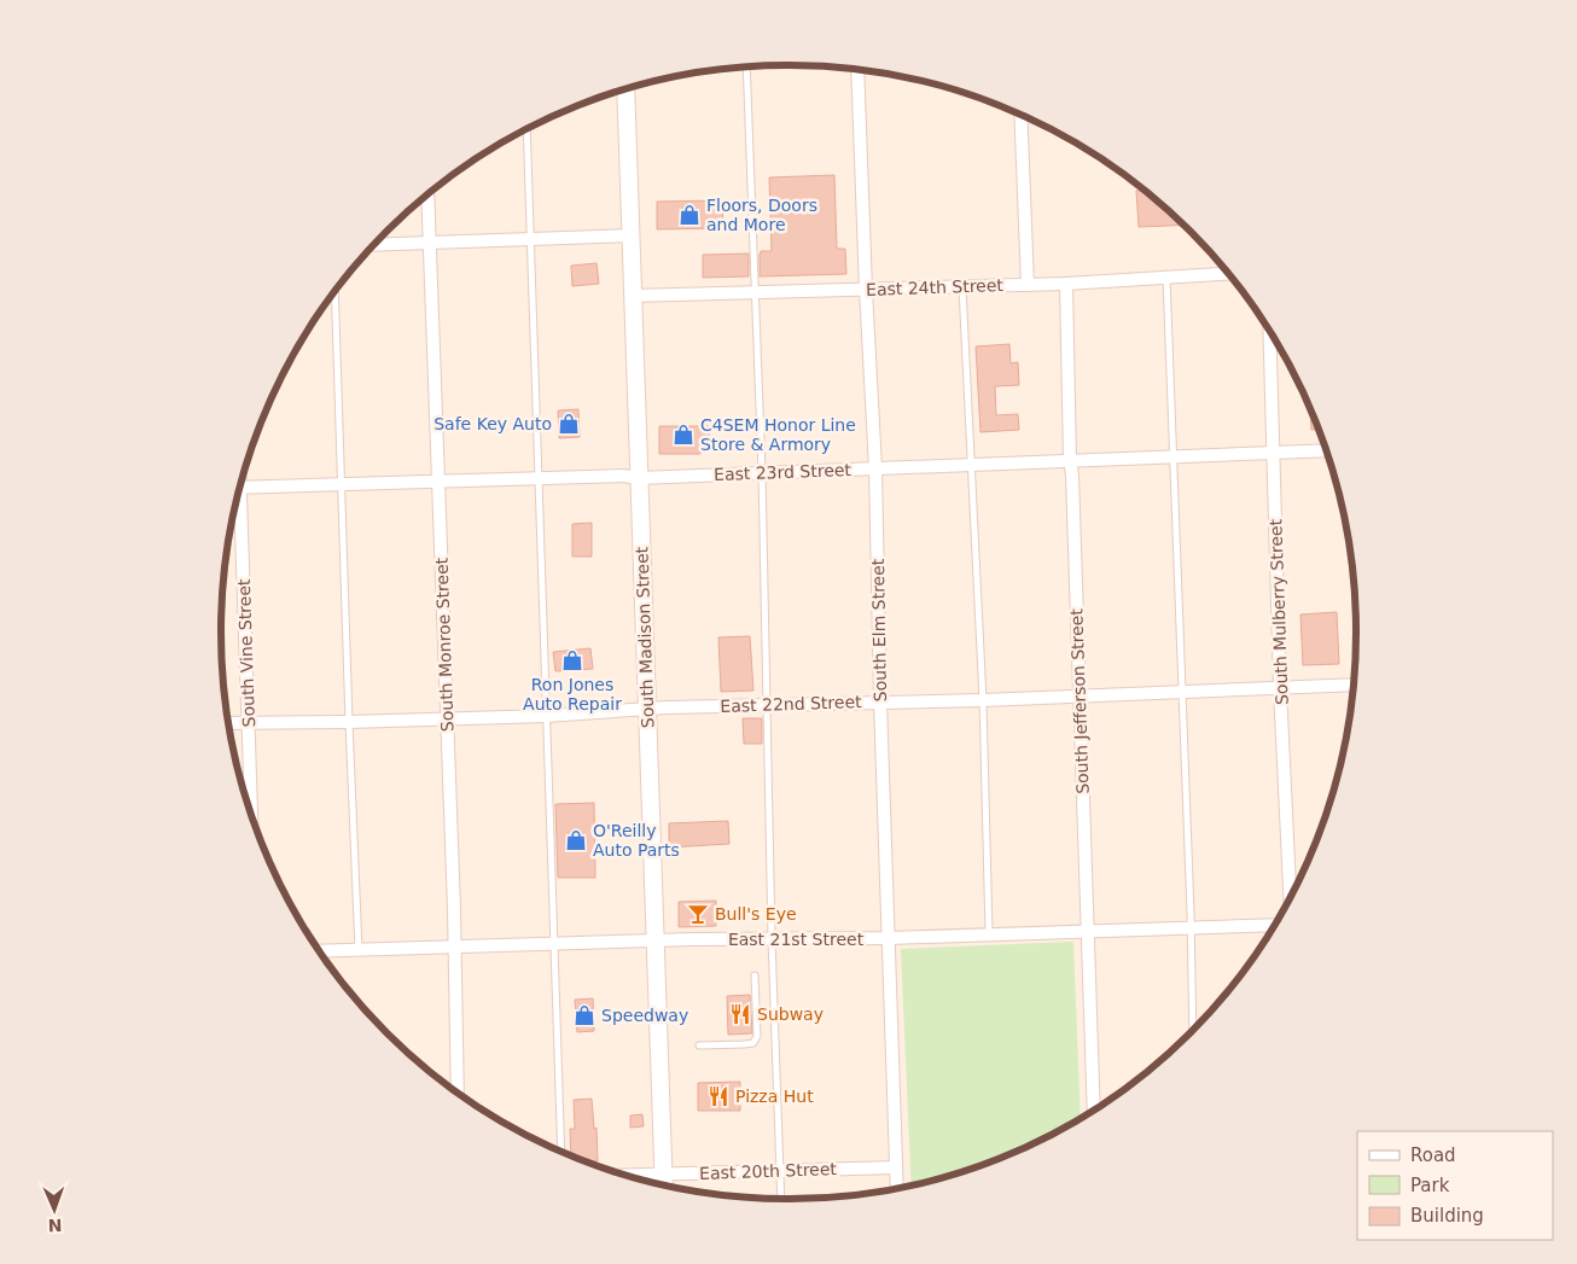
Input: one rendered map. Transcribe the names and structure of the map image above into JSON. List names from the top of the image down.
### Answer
{
  "streets": {
    "main road": ["South Madison Street"],
    "street": [
      "East 24th Street",
      "East 23rd Street",
      "South Mulberry Street",
      "South Elm Street",
      "South Monroe Street",
      "South Vine Street",
      "South Jefferson Street",
      "East 22nd Street",
      "East 21st Street",
      "East 20th Street"
    ]
  },
  "crossings": [
    ["East 24th Street", "South Elm Street"],
    ["East 24th Street", "South Madison Street"],
    ["East 24th Street", "South Jefferson Street"],
    ["East 23rd Street", "South Mulberry Street"],
    ["East 23rd Street", "South Elm Street"],
    ["East 23rd Street", "South Madison Street"],
    ["East 23rd Street", "South Monroe Street"],
    ["East 23rd Street", "South Jefferson Street"],
    ["South Mulberry Street", "East 22nd Street"],
    ["South Elm Street", "East 22nd Street"],
    ["South Elm Street", "East 21st Street"],
    ["South Elm Street", "East 20th Street"],
    ["South Madison Street", "East 22nd Street"],
    ["South Madison Street", "East 21st Street"],
    ["South Madison Street", "East 20th Street"],
    ["South Monroe Street", "East 22nd Street"],
    ["South Monroe Street", "East 21st Street"],
    ["South Vine Street", "East 22nd Street"],
    ["South Jefferson Street", "East 22nd Street"],
    ["South Jefferson Street", "East 21st Street"]
  ],
  "places": {
    "shop": [
      "Floors, Doors and More",
      "Safe Key Auto",
      "C4SEM Honor Line Store & Armory",
      "Ron Jones Auto Repair",
      "O'Reilly Auto Parts",
      "Speedway"
    ],
    "bar": ["Bull's Eye"],
    "restaurant": ["Subway", "Pizza Hut"]
  },
  "legend": ["Road", "Park", "Building"],
  "north": "bottom"
}
